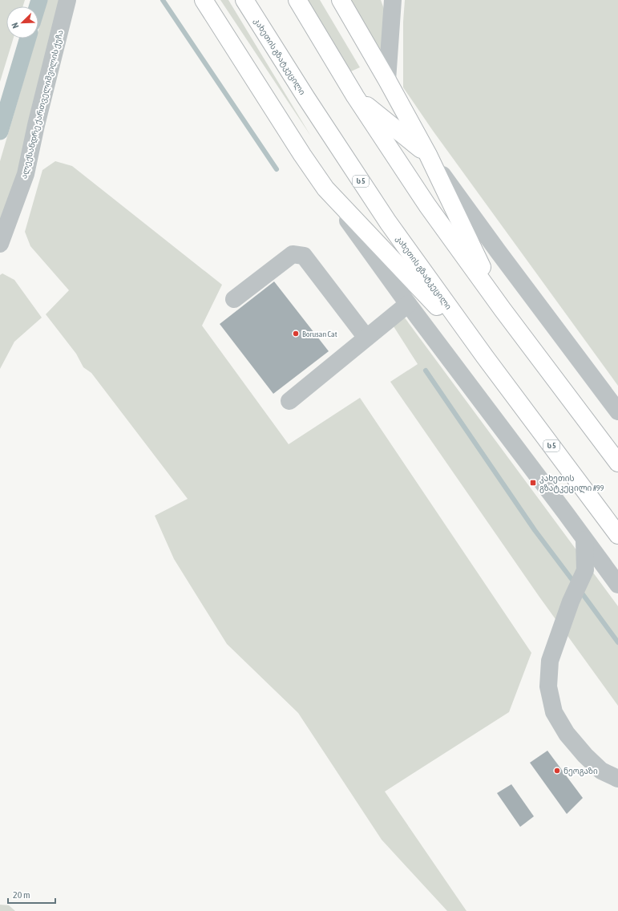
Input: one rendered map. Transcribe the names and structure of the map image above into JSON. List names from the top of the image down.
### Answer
{
  "streets": {
    "highway": ["კახეთის გზატკეცილი", "ს 5"],
    "street": ["ალექსანდრე ქართველიშვილის ქუჩა"]
  },
  "places": {
    "other": ["Borusan Cat", "ნეოგაზი"],
    "transit": ["კახეთის გზატკეცილი #99"]
  },
  "scale_bar": "20 m",
  "north": "bottom left"
}
